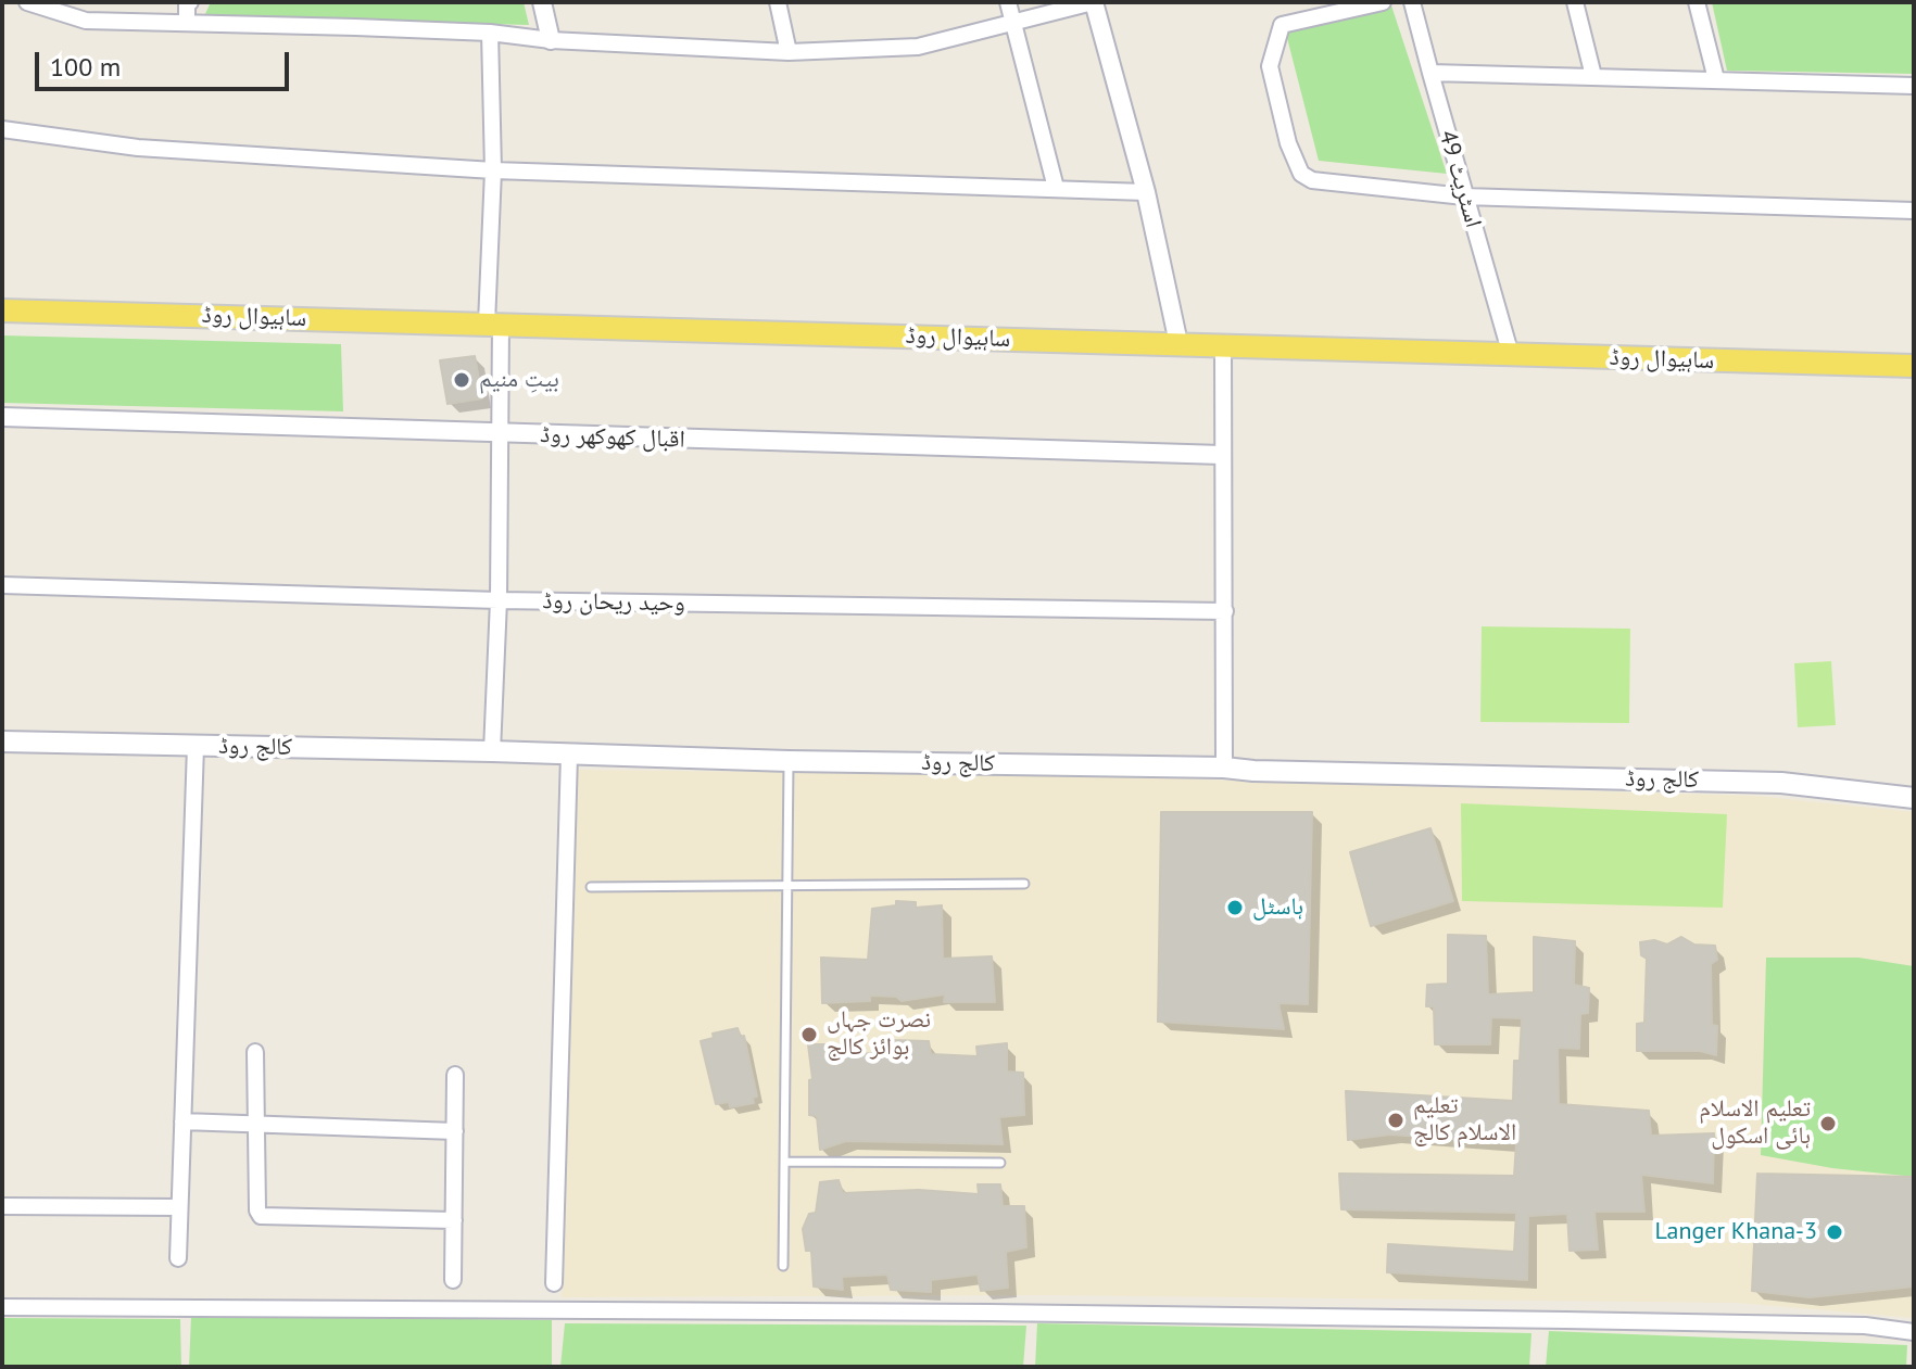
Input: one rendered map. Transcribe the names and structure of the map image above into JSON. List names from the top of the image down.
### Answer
{
  "streets": {
    "main road": ["ساہیوال روڈ", "کالج روڈ"],
    "street": ["اسٹریٹ 49", "اقبال کھوکھر روڈ", "وحید ریحان روڈ"]
  },
  "crossings": [
    ["اسٹریٹ 49", "ساہیوال روڈ"]
  ],
  "places": [
    "بیتِ منیم",
    "ہاسٹل",
    "نصرت جہاں بوائز کالج",
    "تعلیم الاسلام کالج",
    "تعلیم الاسلام ہائی اسکول",
    "Langer Khana-3"
  ],
  "scale_bar": "100 m"
}
